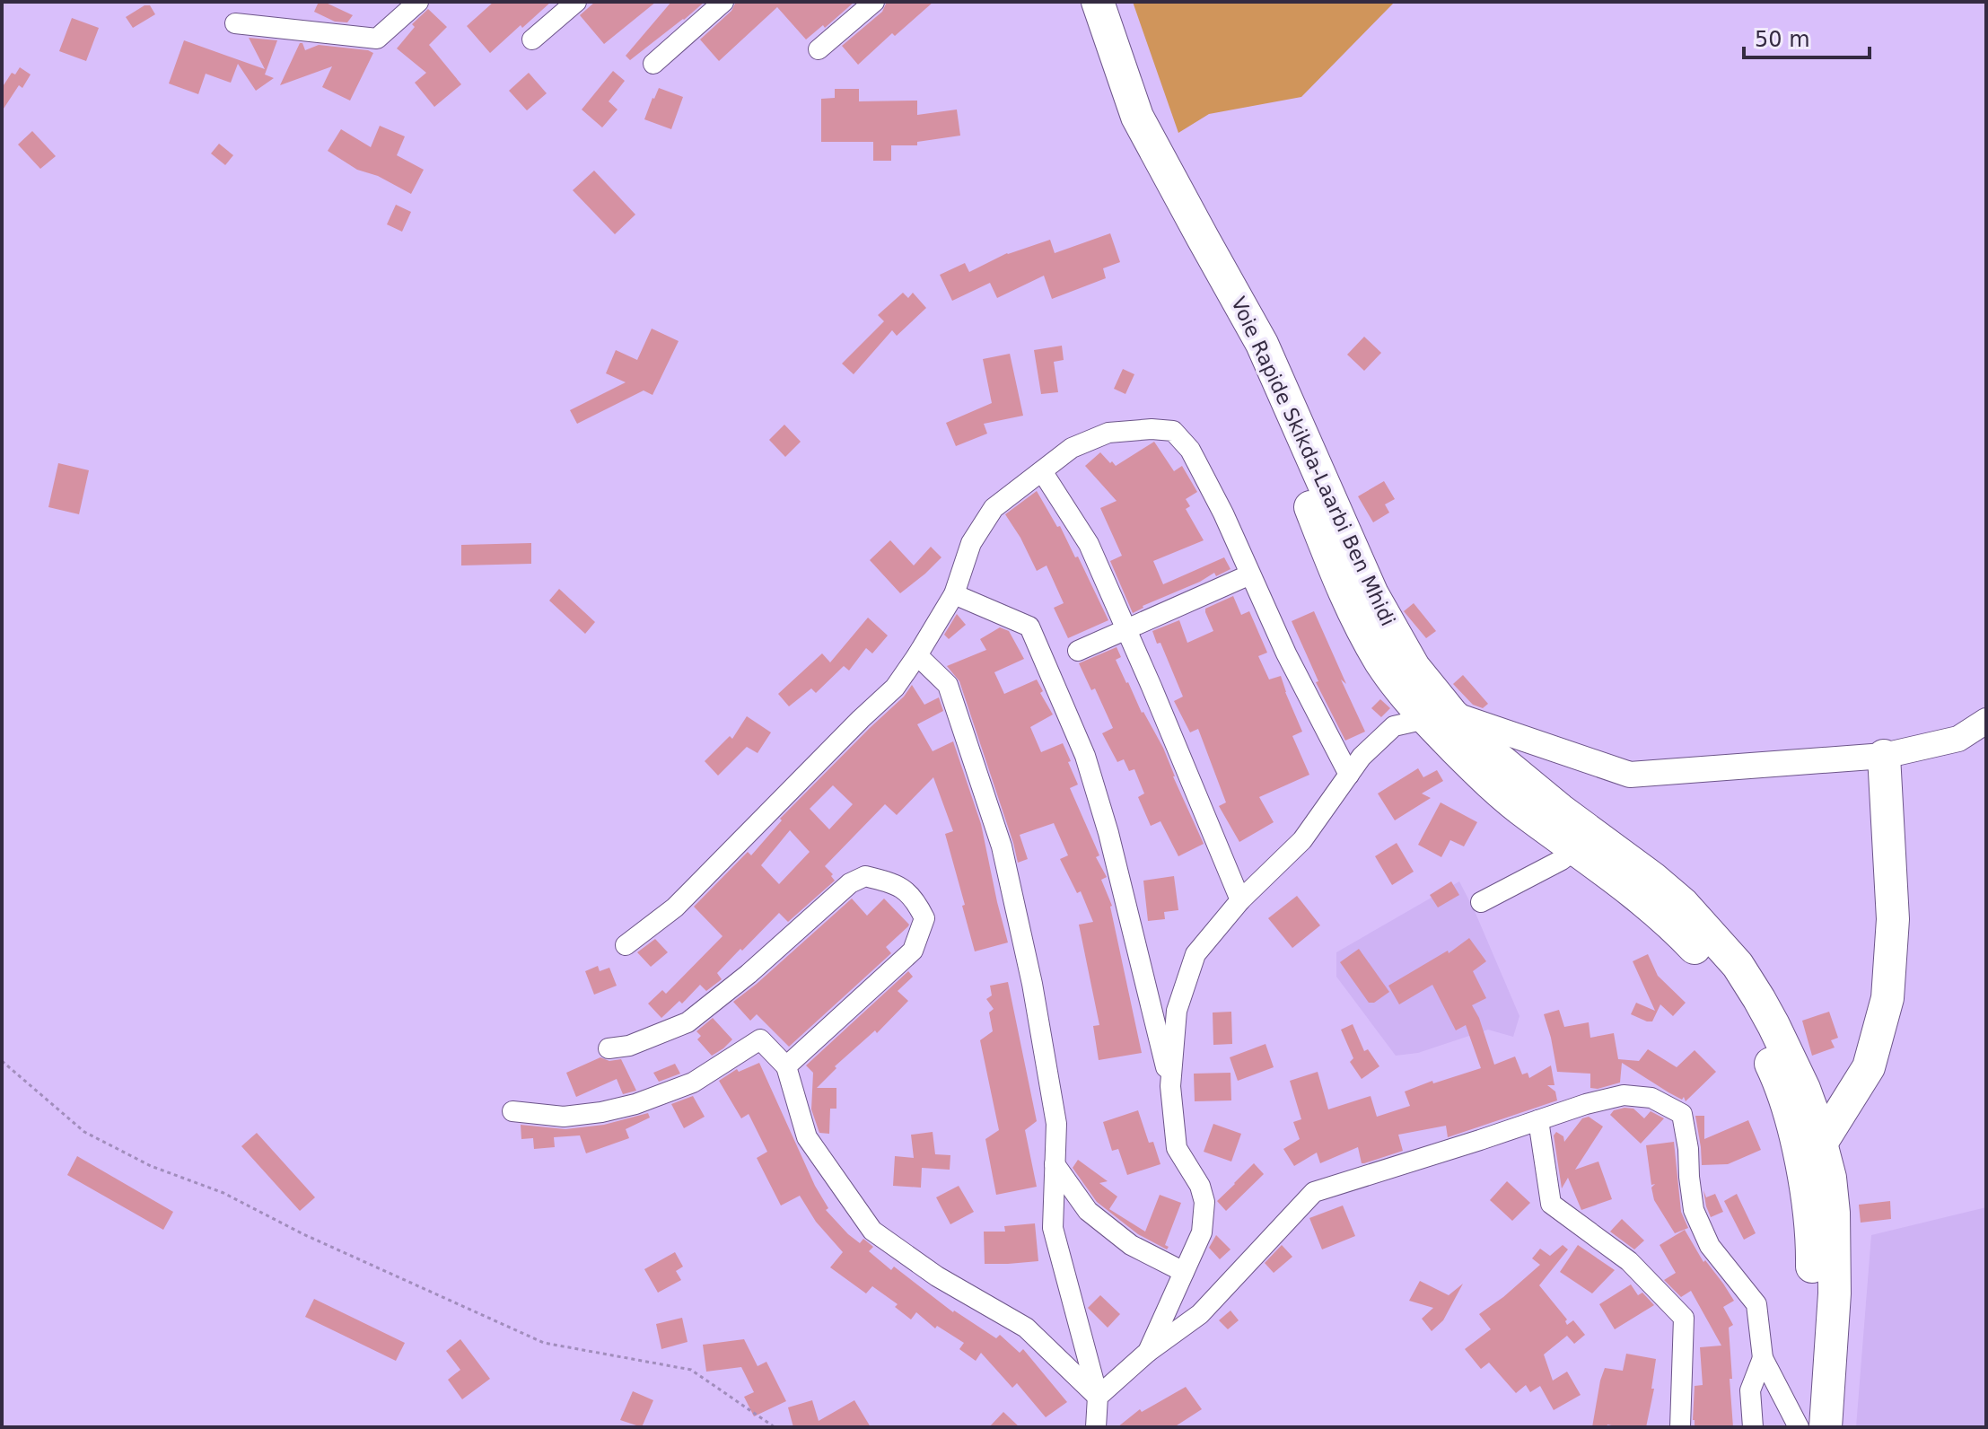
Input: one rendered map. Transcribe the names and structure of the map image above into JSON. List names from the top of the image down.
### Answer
{
  "streets": {
    "highway": ["Voie Rapide Skikda-Laarbi Ben Mhidi"]
  },
  "scale_bar": "50 m"
}
